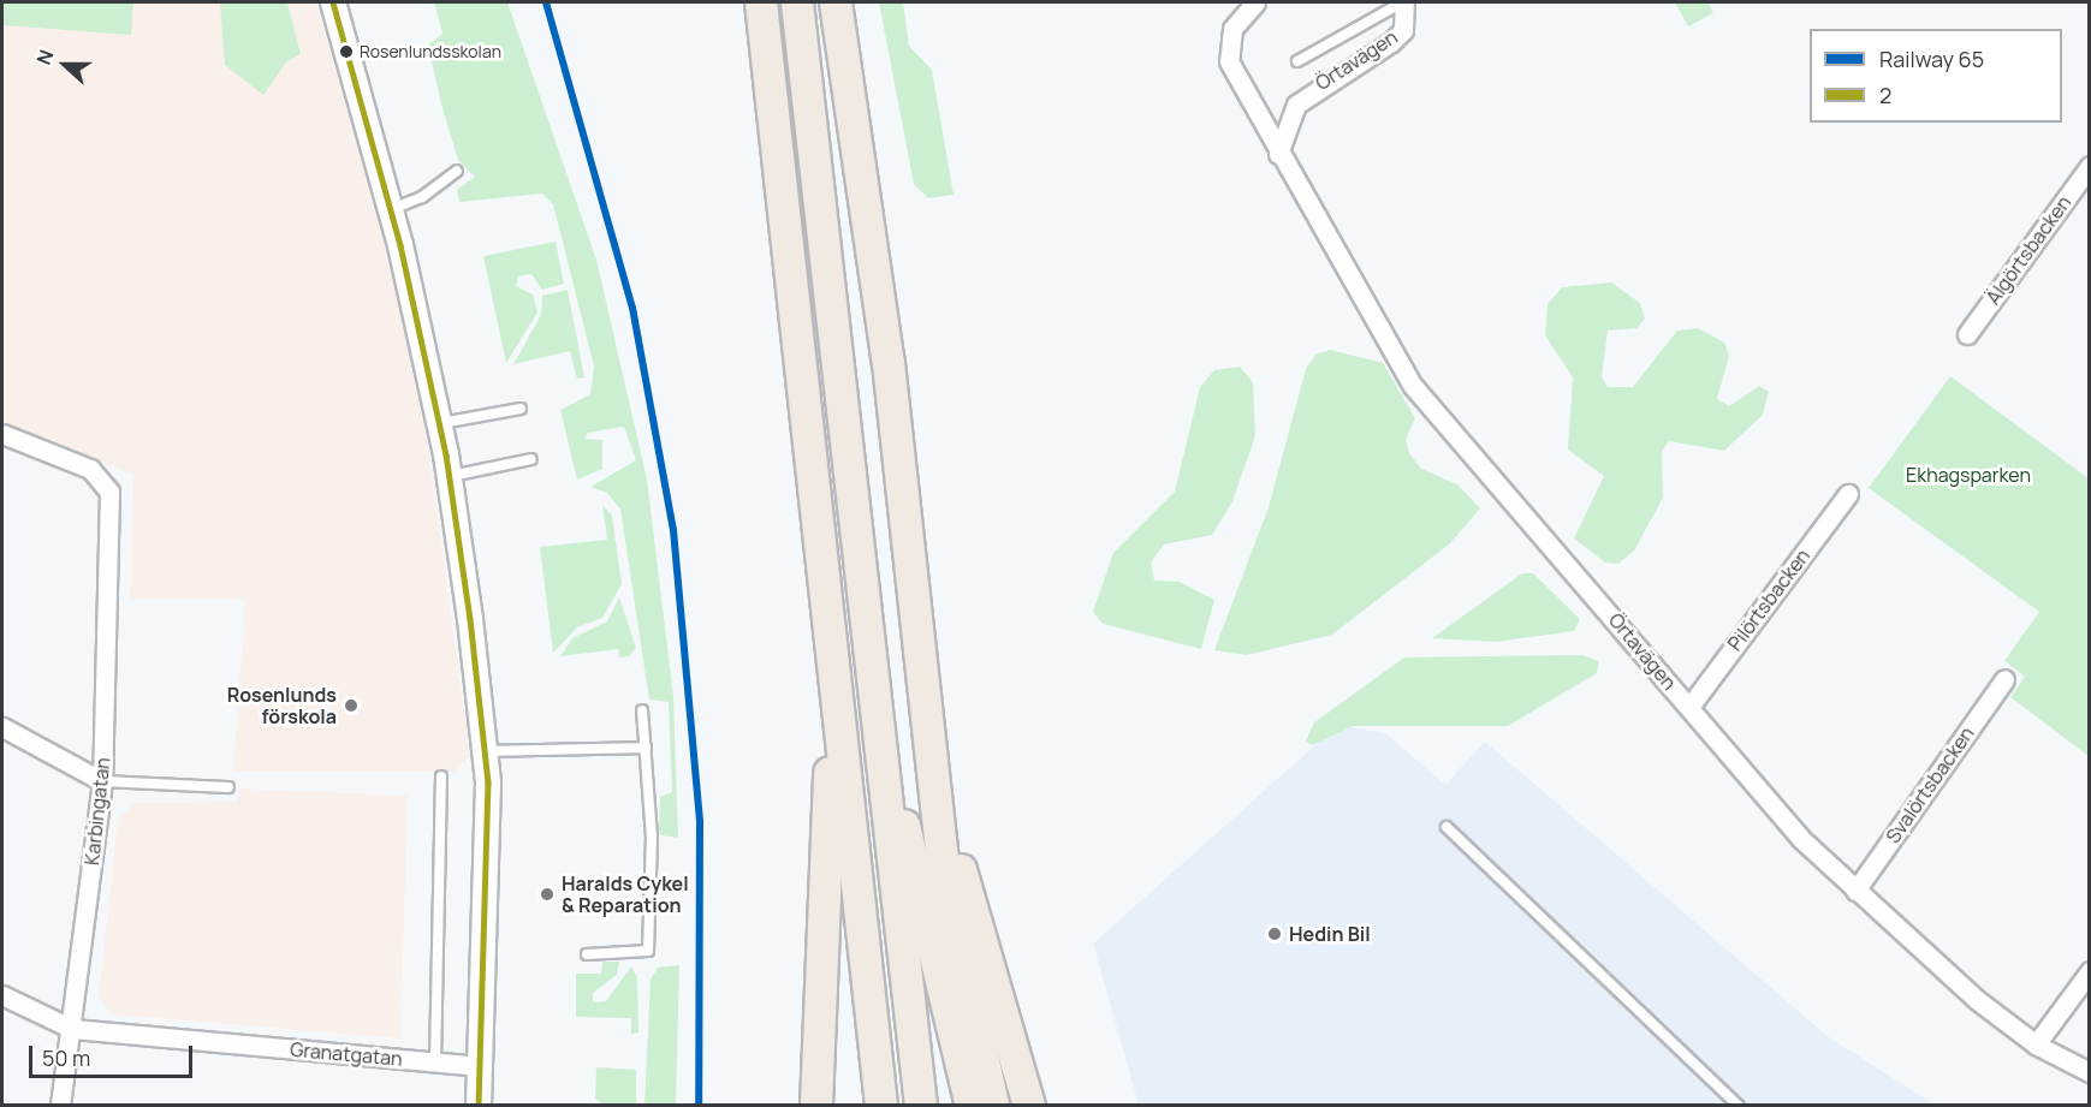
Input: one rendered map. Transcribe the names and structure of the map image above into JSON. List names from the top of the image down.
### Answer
{
  "streets": {
    "street": [
      "Örtavägen",
      "Älgörtsbacken",
      "Pilörtsbacken",
      "Svalörtsbacken",
      "Karbingatan",
      "Granatgatan"
    ]
  },
  "crossings": [
    ["Örtavägen", "Pilörtsbacken"],
    ["Örtavägen", "Svalörtsbacken"],
    ["Karbingatan", "Granatgatan"]
  ],
  "parks": ["Ekhagsparken"],
  "places": [
    "Rosenlundsskolan",
    "Rosenlunds förskola",
    "Haralds Cykel & Reparation",
    "Hedin Bil"
  ],
  "lines": ["rail line 65", "transit line 2"],
  "legend": ["Railway 65", "2"],
  "scale_bar": "50 m",
  "north": "left"
}
